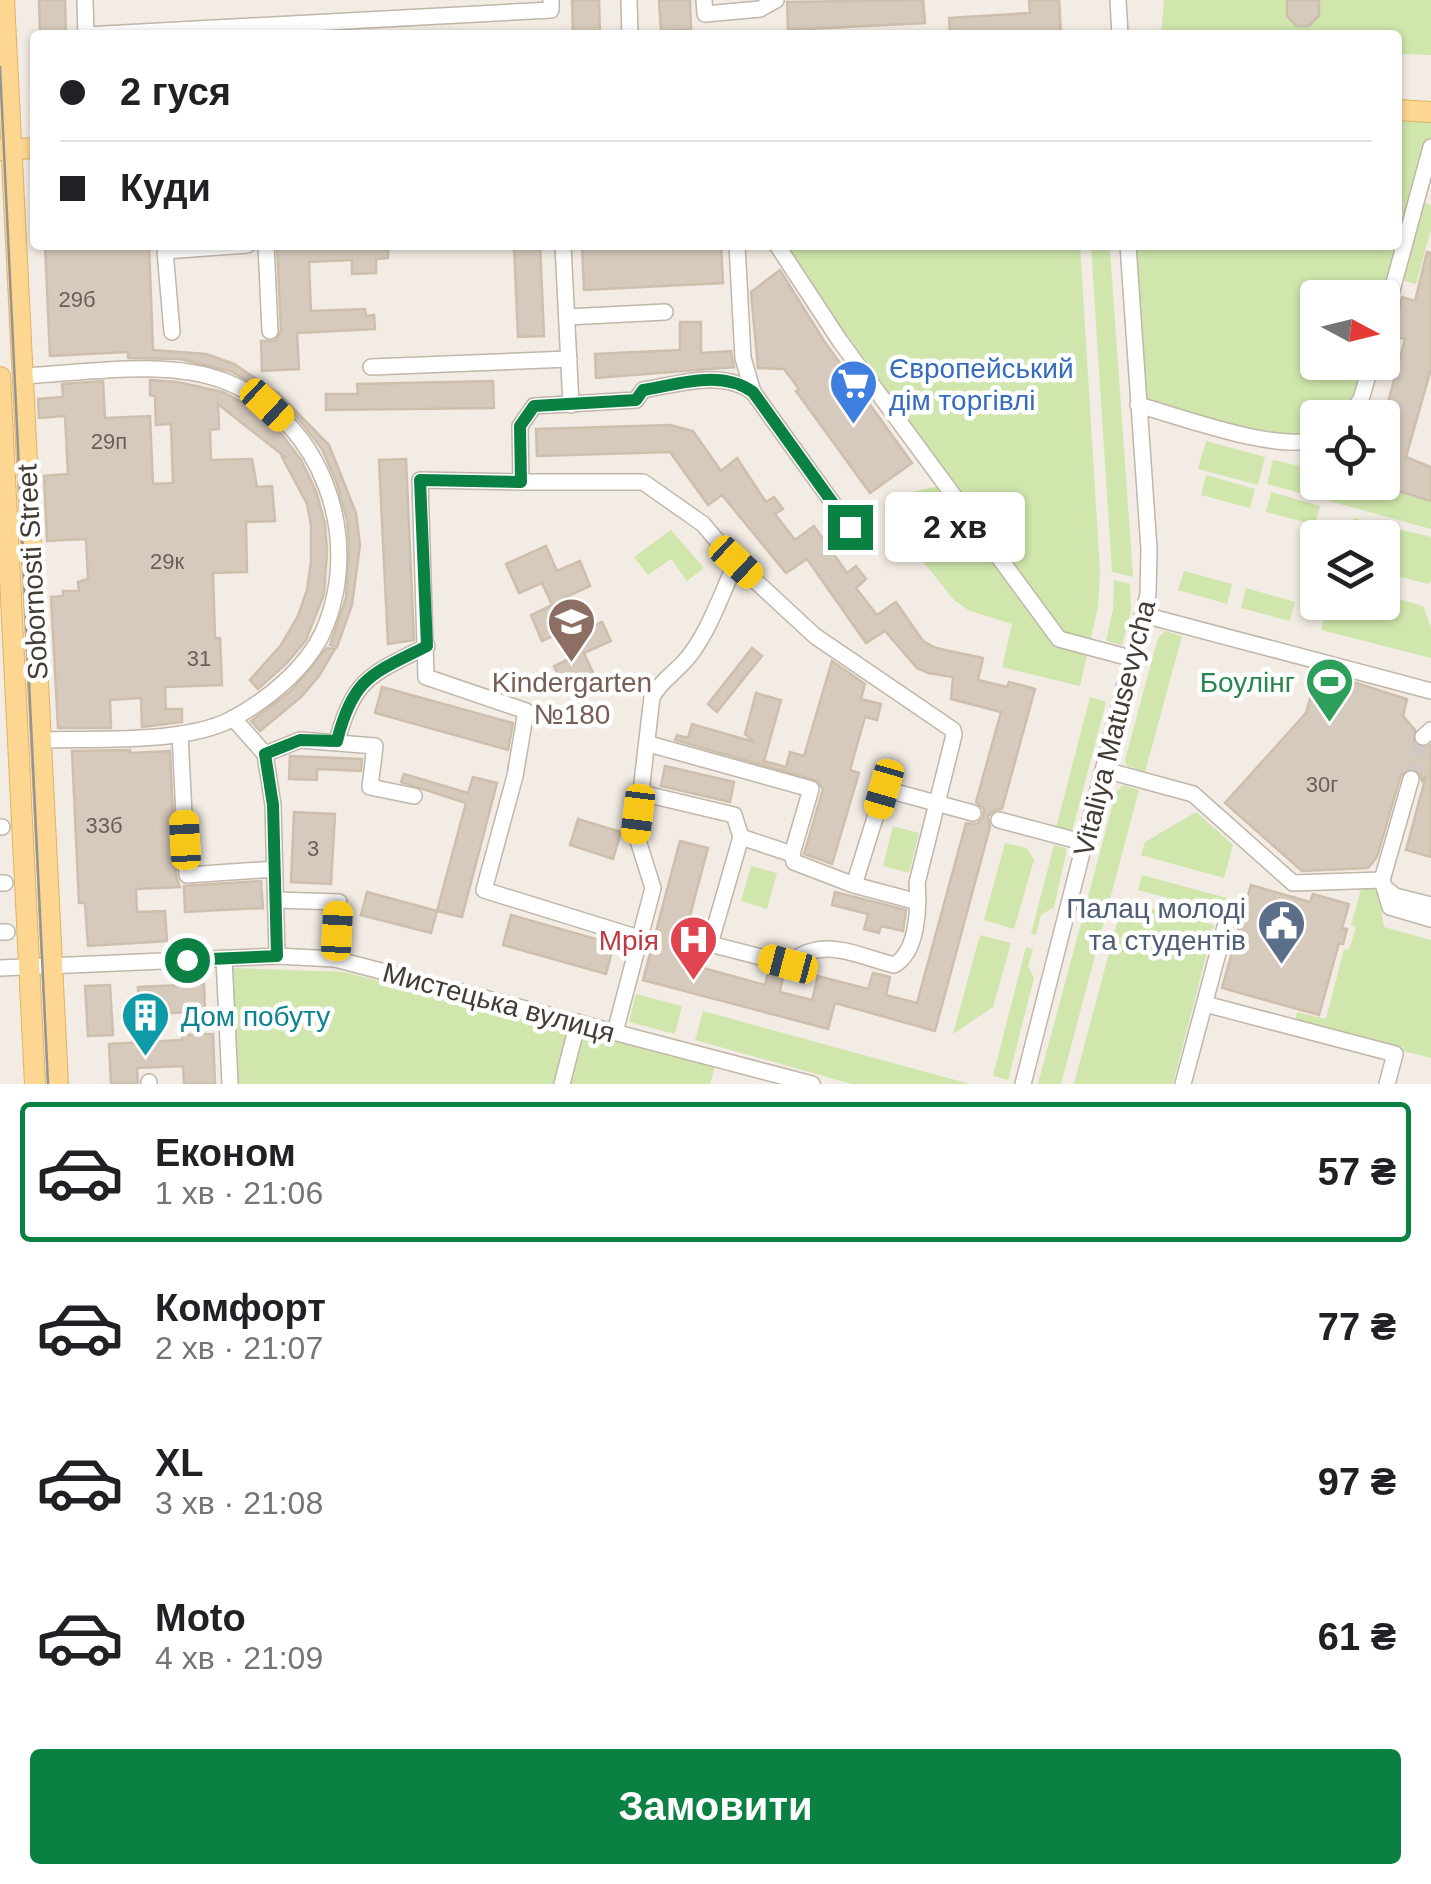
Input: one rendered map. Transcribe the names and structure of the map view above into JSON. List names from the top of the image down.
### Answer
{
  "streets": {
    "main road": ["Sobornosti Street"],
    "street": ["Vitaliya Matusevycha", "Мистецька вулиця"]
  },
  "crossings": [
    ["Sobornosti Street", "Мистецька вулиця"]
  ],
  "places": {
    "supermarket": ["Європейський дім торгівлі"],
    "school or university": ["Kindergarten №180"],
    "sports": ["Боулінг"],
    "public building": ["Палац молоді та студентів"],
    "hospital": ["Мрія"],
    "building": ["Дом побуту"]
  },
  "house_numbers": [
    "29б",
    "29п",
    "29к",
    "31",
    "30г",
    "33б",
    "3"
  ],
  "north": "right",
  "page": {
    "banner": ["2 гуся", "Куди"],
    "bubble": "2 хв",
    "list": [
      {
        "name": "Економ",
        "note": "1 хв · 21:06",
        "value": "57 ₴"
      },
      {
        "name": "Комфорт",
        "note": "2 хв · 21:07",
        "value": "77 ₴"
      },
      {
        "name": "XL",
        "note": "3 хв · 21:08",
        "value": "97 ₴"
      },
      {
        "name": "Moto",
        "note": "4 хв · 21:09",
        "value": "61 ₴"
      }
    ],
    "buttons": "Замовити"
  }
}
